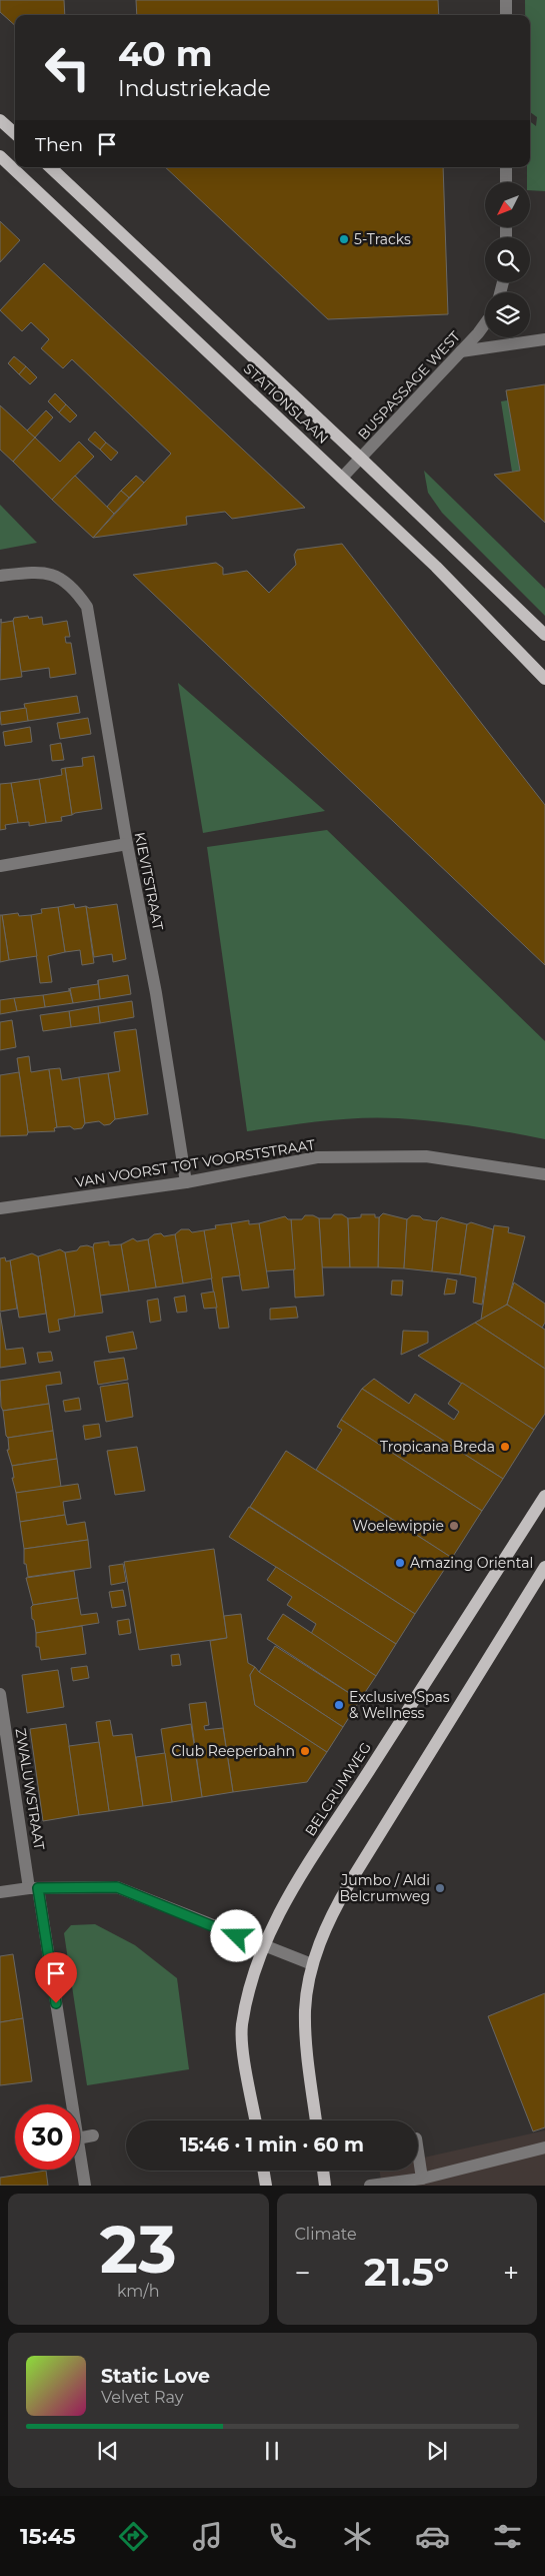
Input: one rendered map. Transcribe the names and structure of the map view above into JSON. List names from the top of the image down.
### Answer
{
  "streets": {
    "main road": ["STATIONSLAAN", "BELCRUMWEG"],
    "street": [
      "BUSPASSAGE WEST",
      "KIEVITSTRAAT",
      "VAN VOORST TOT VOORSTSTRAAT",
      "ZWALUWSTRAAT"
    ]
  },
  "crossings": [
    ["BUSPASSAGE WEST", "STATIONSLAAN"],
    ["KIEVITSTRAAT", "VAN VOORST TOT VOORSTSTRAAT"]
  ],
  "places": [
    "5-Tracks",
    "Tropicana Breda",
    "Woelewippie",
    "Amazing Oriental",
    "Exclusive Spas & Wellness",
    "Club Reeperbahn",
    "Jumbo / Aldi Belcrumweg"
  ],
  "north": "bottom left",
  "page": {
    "turn": ["40 m", "Industriekade"],
    "then": "Then",
    "limit": "30",
    "trip": "15:46 · 1 min · 60 m",
    "tile": [
      ["23", "km/h"],
      "Climate"
    ],
    "heat": ["−", "21.5°", "+"],
    "song": ["Static Love", "Velvet Ray"],
    "tabs": "15:45"
  }
}
